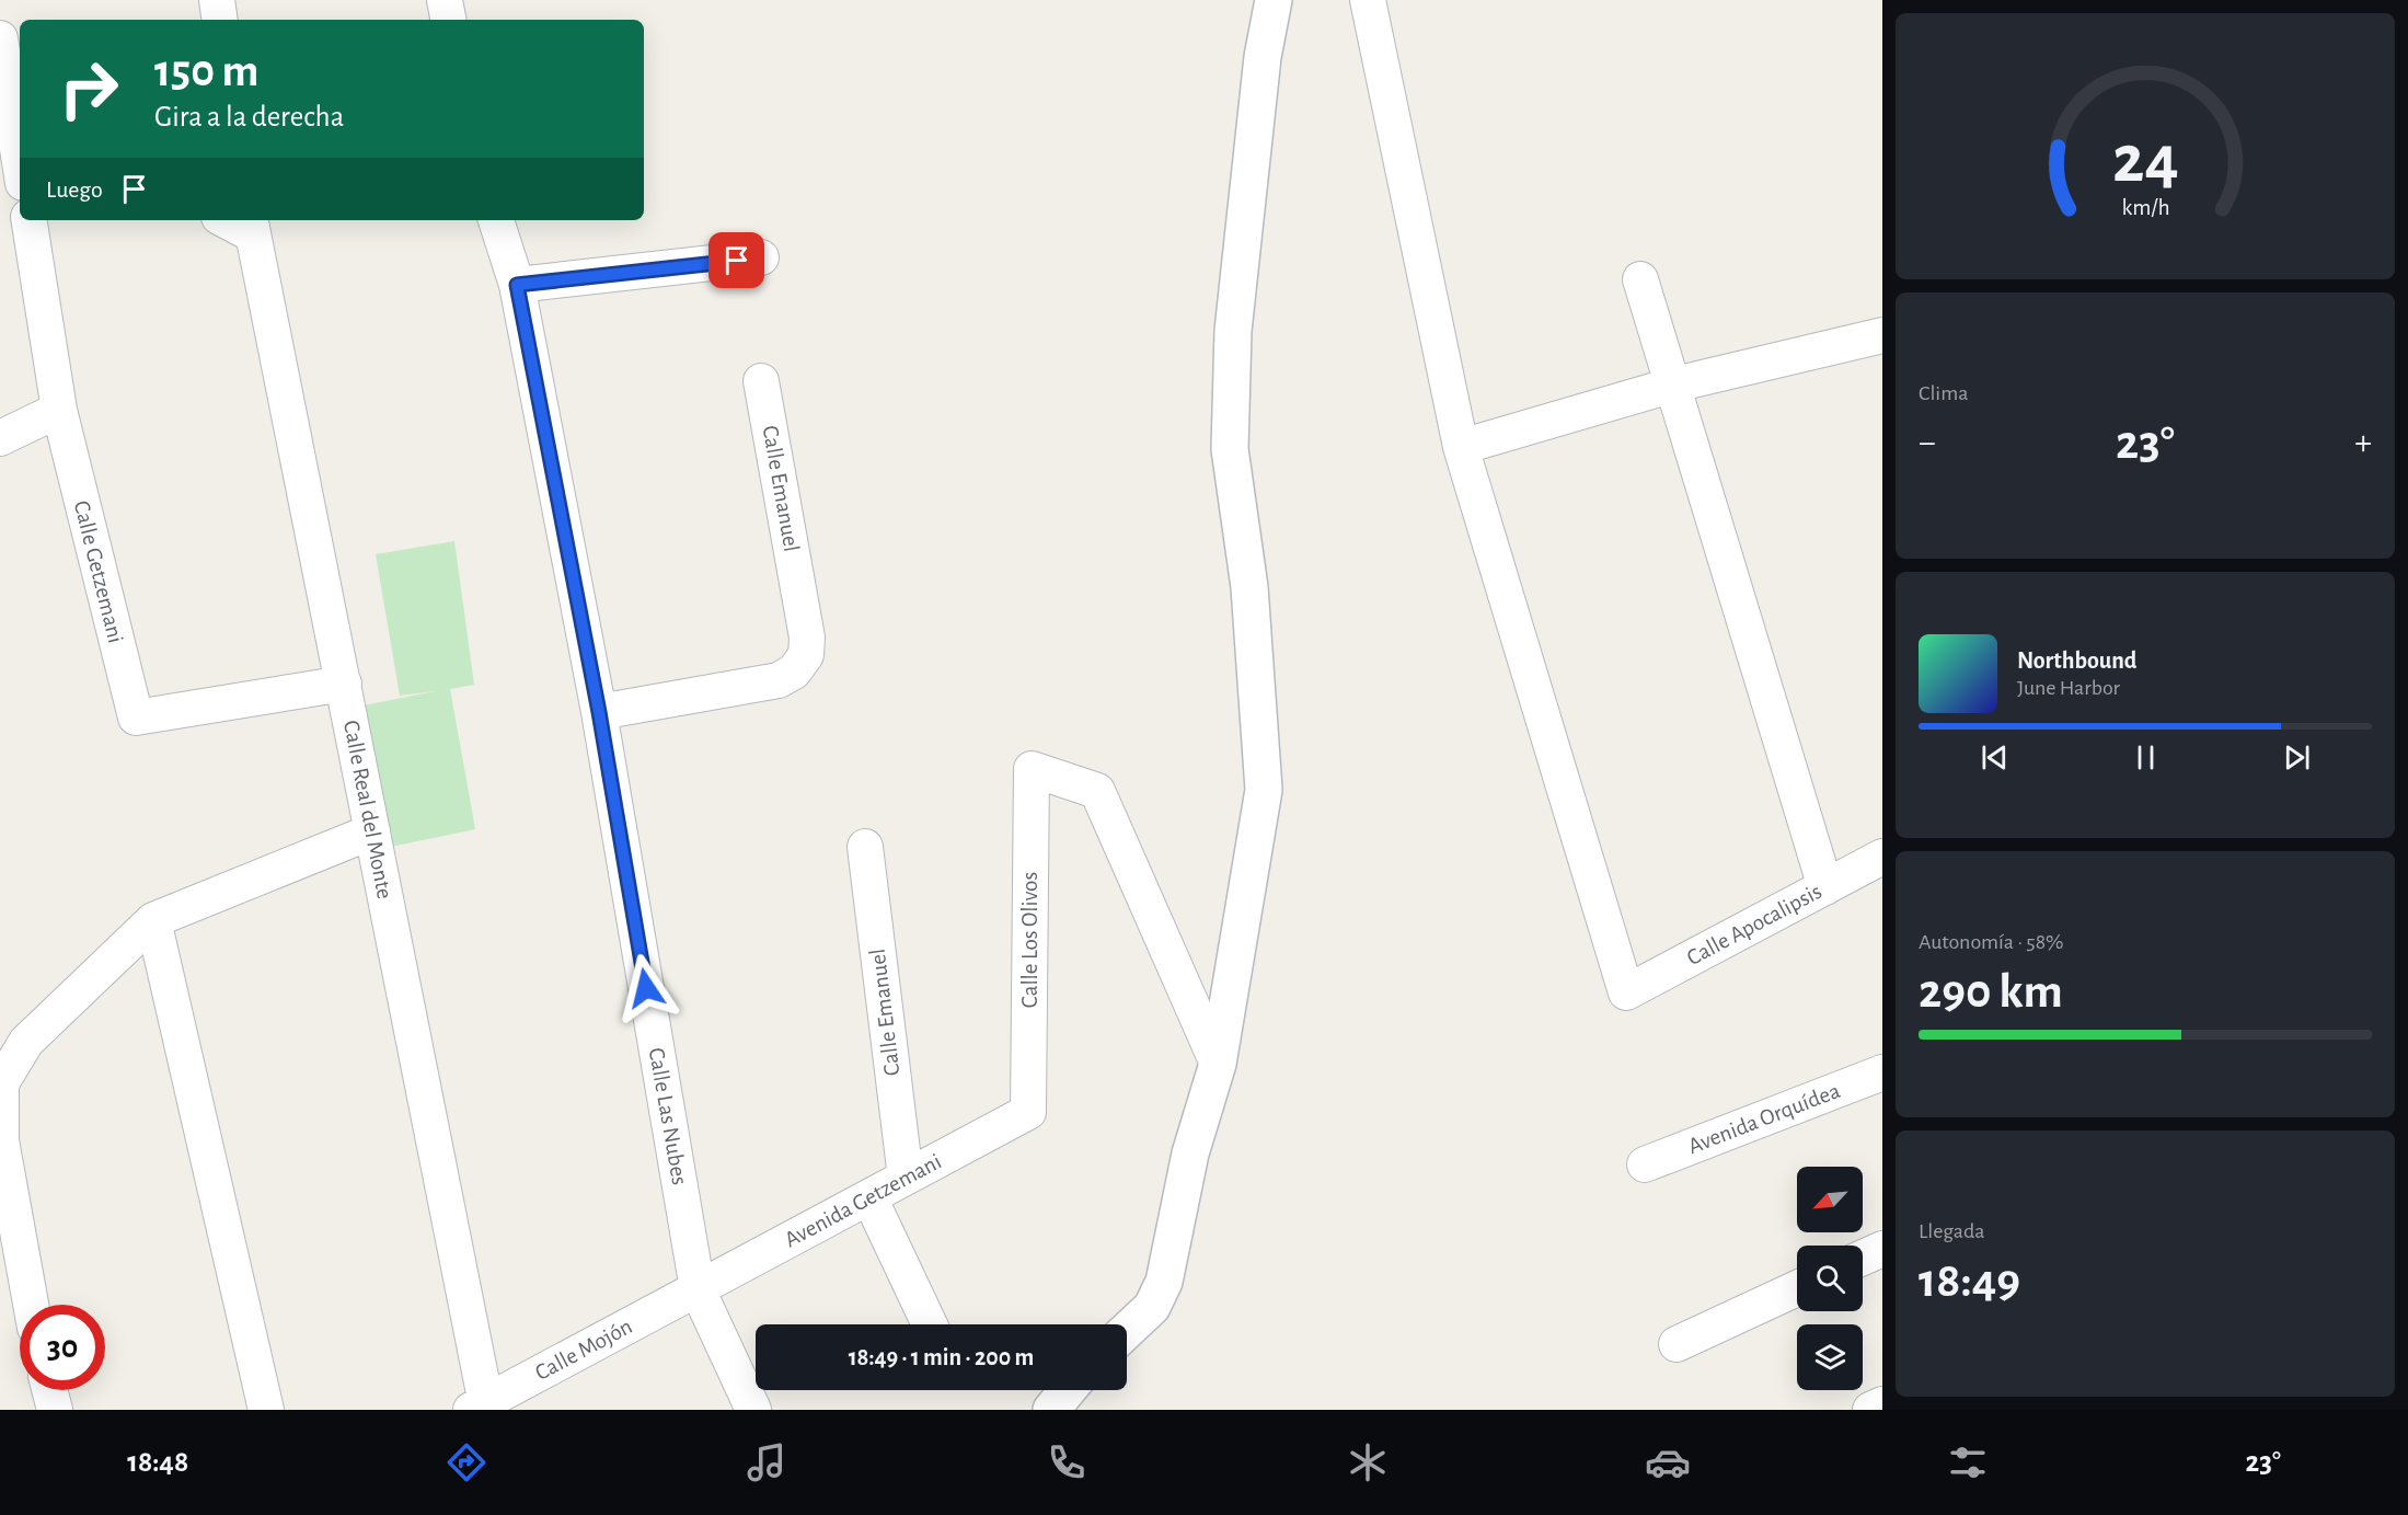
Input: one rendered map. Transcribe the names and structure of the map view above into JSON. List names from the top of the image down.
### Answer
{
  "streets": {
    "street": [
      "Calle Emanuel",
      "Calle Getzemani",
      "Calle Real del Monte",
      "Calle Apocalipsis",
      "Calle Los Olivos",
      "Calle Las Nubes",
      "Avenida Orquídea",
      "Avenida Getzemani",
      "Calle Mojón"
    ]
  },
  "crossings": [
    ["Calle Emanuel", "Calle Las Nubes"],
    ["Calle Emanuel", "Avenida Getzemani"],
    ["Calle Getzemani", "Calle Real del Monte"],
    ["Calle Real del Monte", "Calle Mojón"],
    ["Calle Los Olivos", "Avenida Getzemani"],
    ["Calle Las Nubes", "Avenida Getzemani"],
    ["Calle Las Nubes", "Calle Mojón"],
    ["Avenida Getzemani", "Calle Mojón"]
  ],
  "north": "bottom left",
  "page": {
    "turn": ["150 m", "Gira a la derecha"],
    "then": "Luego",
    "tile": [
      "Clima",
      ["Autonomía · 58%", "290 km"],
      ["Llegada", "18:49"]
    ],
    "heat": ["−", "23°", "+"],
    "song": ["Northbound", "June Harbor"],
    "limit": "30",
    "trip": "18:49 · 1 min · 200 m",
    "tabs": ["18:48", "23°"],
    "gauge": ["24", "km/h"]
  }
}
